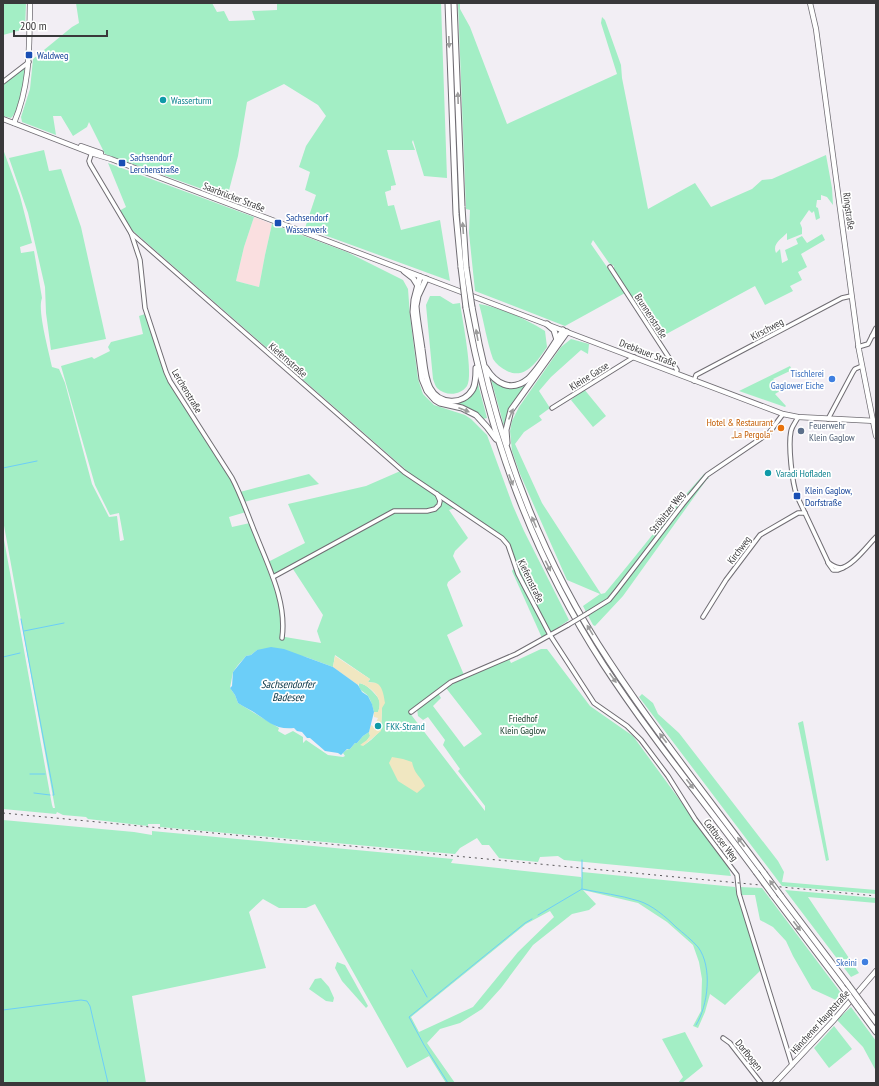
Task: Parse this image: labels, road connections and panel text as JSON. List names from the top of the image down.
{
  "streets": {
    "main road": [
      "Saarbrücker Straße",
      "Ringstraße",
      "Drebkauer Straße",
      "Hänchener Hauptstraße"
    ],
    "street": [
      "Brunnenstraße",
      "Kirschweg",
      "Kiefernstraße",
      "Kleine Gasse",
      "Lerchenstraße",
      "Ströbitzer Weg",
      "Kirchweg",
      "Cottbuser Weg",
      "Dorfbogen"
    ]
  },
  "crossings": [
    ["Saarbrücker Straße", "Drebkauer Straße"],
    ["Saarbrücker Straße", "Lerchenstraße"],
    ["Ringstraße", "Kirschweg"],
    ["Ringstraße", "Drebkauer Straße"],
    ["Brunnenstraße", "Drebkauer Straße"],
    ["Kirschweg", "Drebkauer Straße"],
    ["Drebkauer Straße", "Kleine Gasse"],
    ["Drebkauer Straße", "Ströbitzer Weg"],
    ["Kiefernstraße", "Lerchenstraße"],
    ["Kiefernstraße", "Ströbitzer Weg"],
    ["Kiefernstraße", "Cottbuser Weg"],
    ["Cottbuser Weg", "Hänchener Hauptstraße"]
  ],
  "water": ["Sachsendorfer Badesee"],
  "parks": ["Friedhof Klein Gaglow"],
  "places": {
    "transit": [
      "Waldweg",
      "Sachsendorf Lerchenstraße",
      "Sachsendorf Wasserwerk",
      "Klein Gaglow, Dorfstraße"
    ],
    "other": [
      "Wasserturm",
      "Tischlerei Gaglower Eiche",
      "Hotel & Restaurant „La Pergola“",
      "Feuerwehr Klein Gaglow",
      "Varadi Hofladen",
      "FKK-Strand",
      "Skeini"
    ]
  },
  "scale_bar": "200 m"
}
